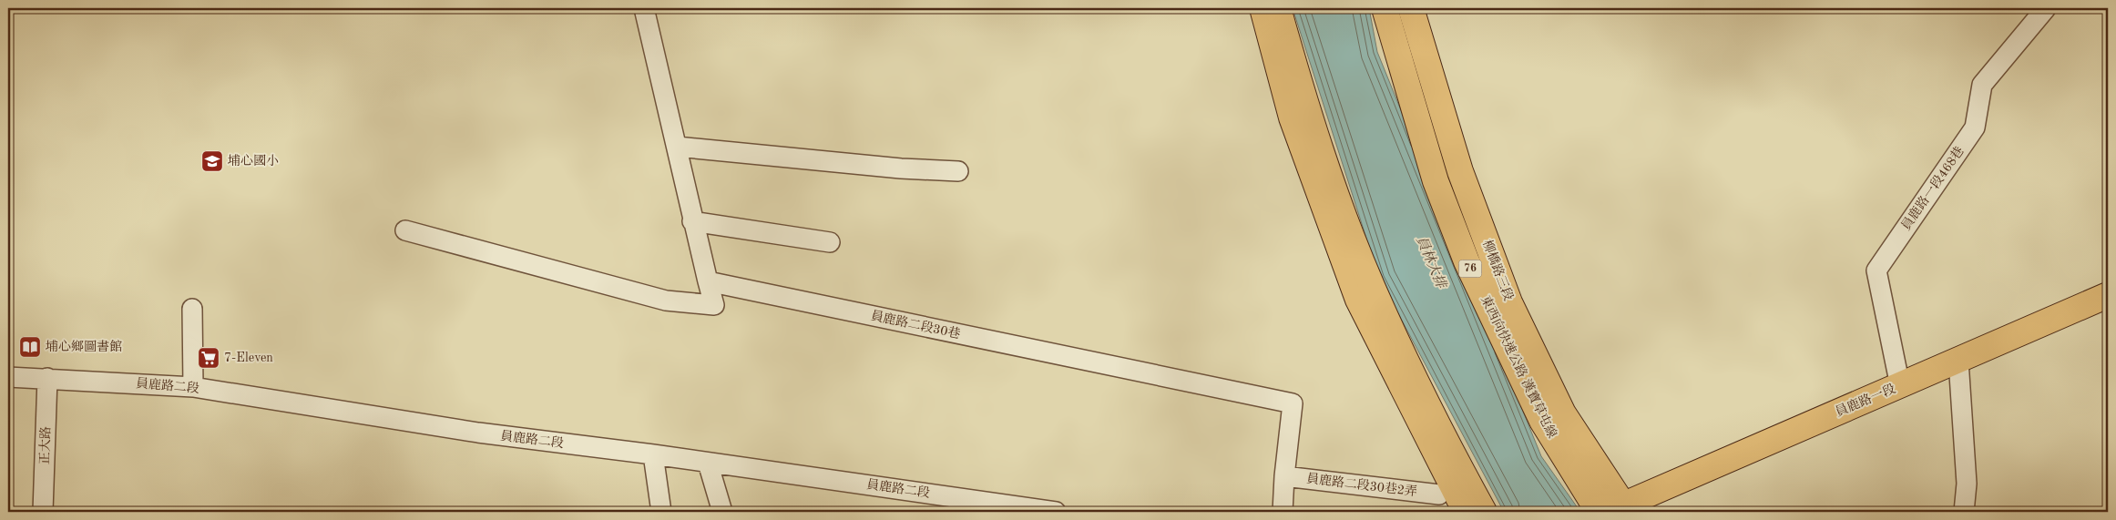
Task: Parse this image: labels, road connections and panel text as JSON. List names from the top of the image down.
{
  "streets": {
    "main road": [
      "76",
      "柳橋路三段",
      "東西向快速公路 漢寶草屯線",
      "員鹿路一段"
    ],
    "street": [
      "員鹿路一段468巷",
      "員鹿路二段30巷",
      "員鹿路二段",
      "正大路",
      "員鹿路二段30巷2弄"
    ]
  },
  "crossings": [
    ["員鹿路一段468巷", "員鹿路一段"],
    ["柳橋路三段", "員鹿路一段"],
    ["員鹿路二段30巷", "員鹿路二段30巷2弄"],
    ["員鹿路二段", "正大路"]
  ],
  "water": ["員林大排"],
  "places": {
    "school or university": ["埔心國小"],
    "library": ["埔心鄉圖書館"],
    "supermarket": ["7-Eleven"]
  }
}
